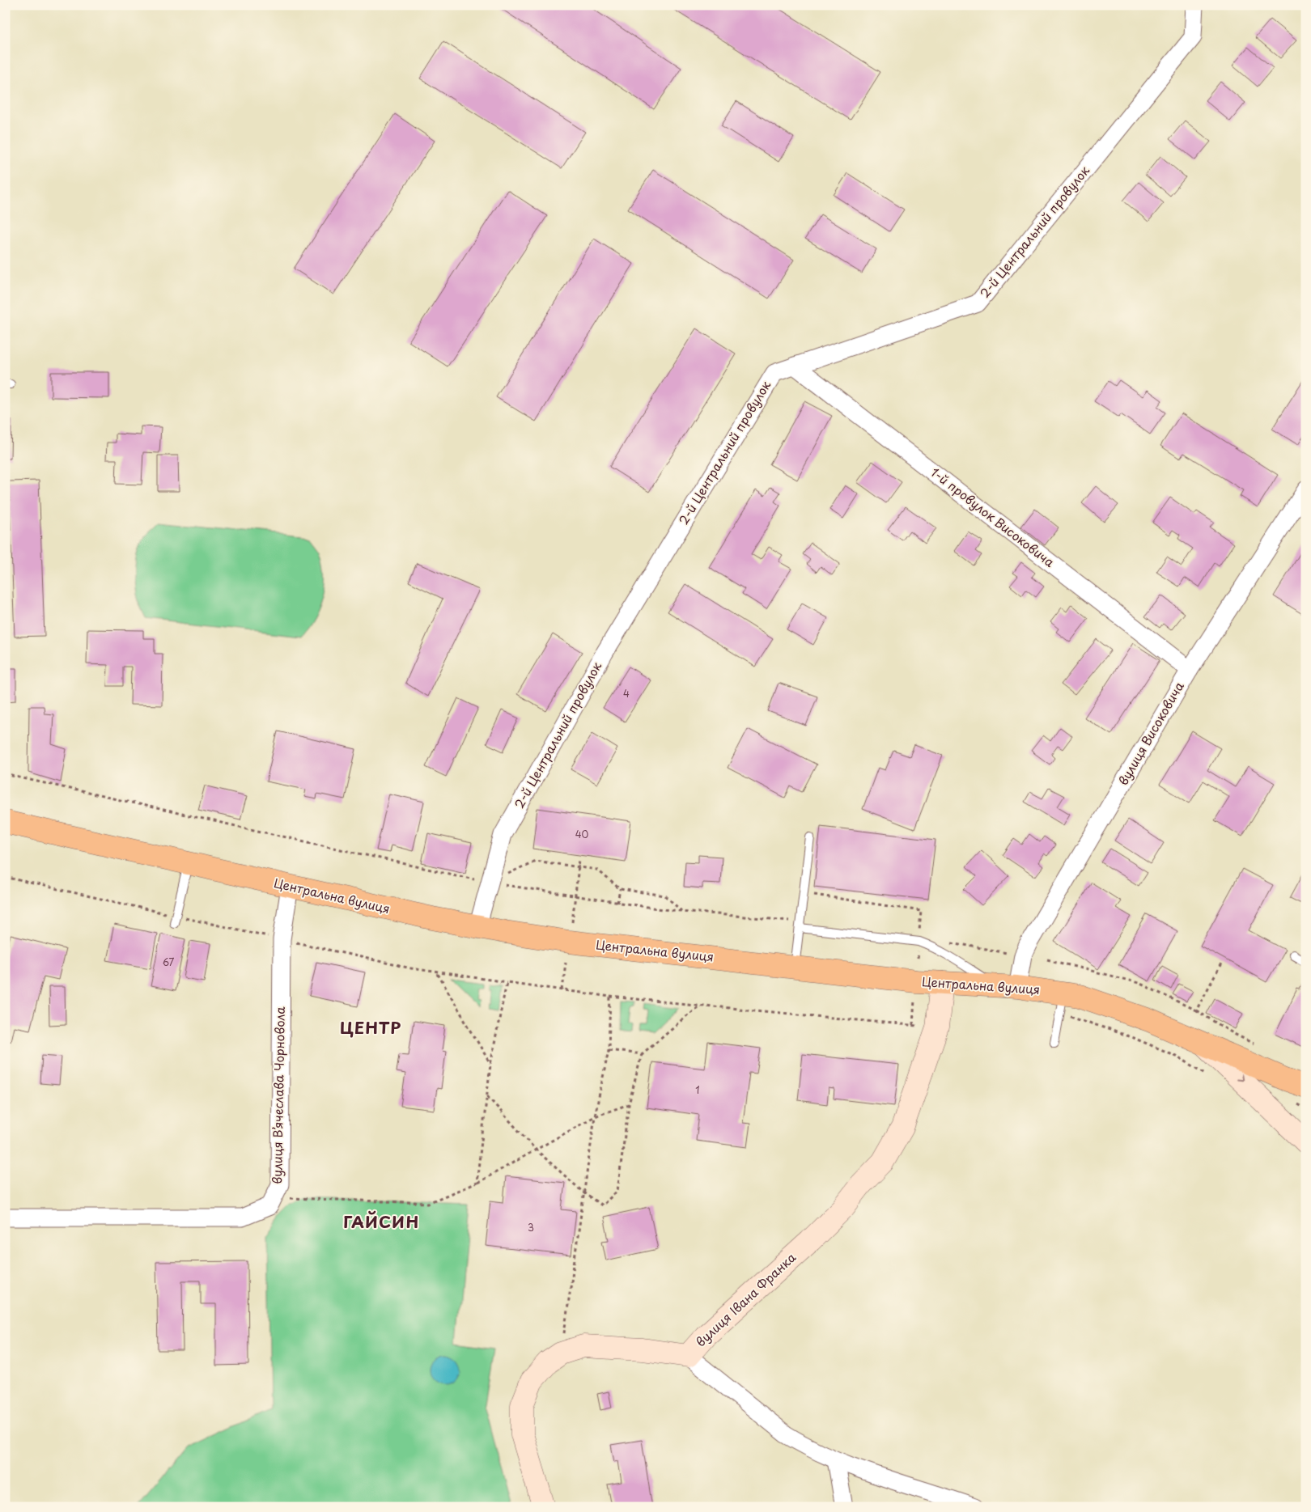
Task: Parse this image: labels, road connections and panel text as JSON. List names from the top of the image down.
{
  "streets": {
    "highway": ["Центральна вулиця"],
    "street": [
      "2-й Центральний провулок",
      "1-й провулок Високовича",
      "вулиця Високовича",
      "вулиця Вʼячеслава Чорновола",
      "вулиця Івана Франка"
    ]
  },
  "crossings": [
    ["2-й Центральний провулок", "1-й провулок Високовича"],
    ["2-й Центральний провулок", "Центральна вулиця"],
    ["1-й провулок Високовича", "вулиця Високовича"],
    ["вулиця Високовича", "Центральна вулиця"],
    ["Центральна вулиця", "вулиця Вʼячеслава Чорновола"],
    ["Центральна вулиця", "вулиця Івана Франка"]
  ],
  "districts": ["ЦЕНТР", "ГАЙСИН"],
  "house_numbers": [
    "4",
    "40",
    "67",
    "1",
    "3"
  ]
}
